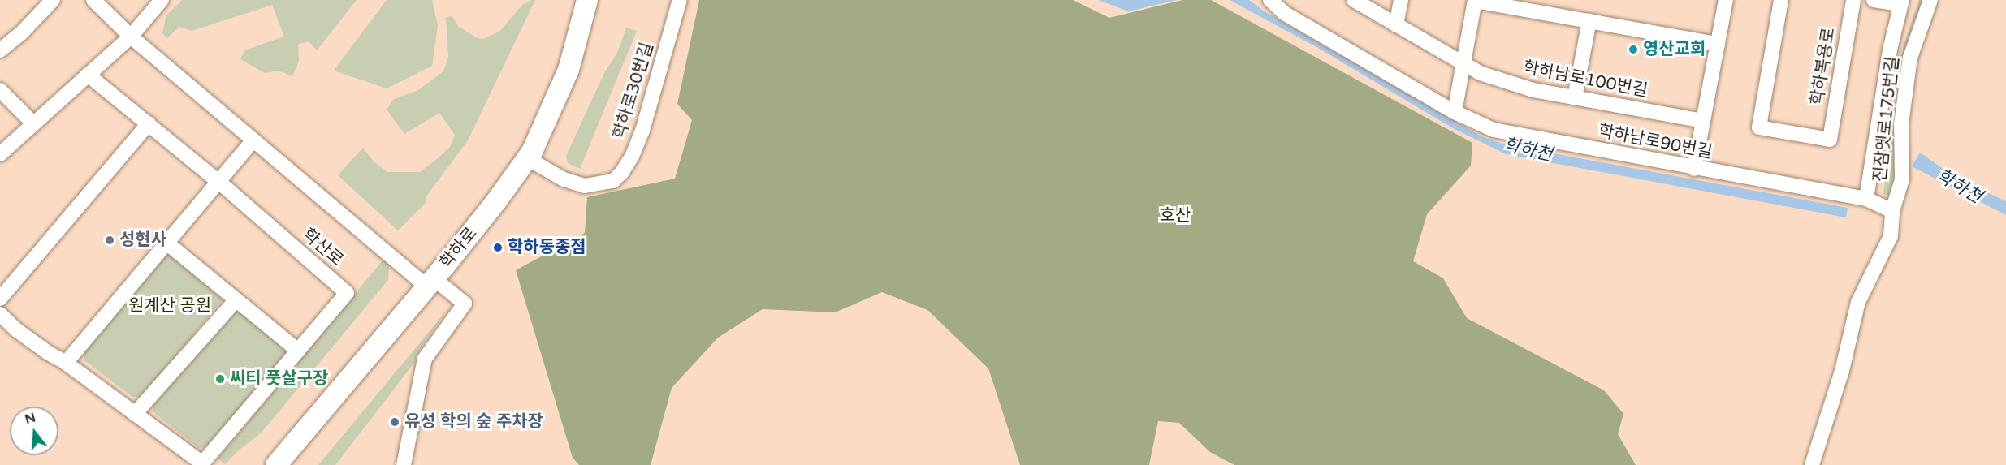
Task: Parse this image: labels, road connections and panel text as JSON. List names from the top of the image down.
{
  "streets": {
    "street": [
      "학하복용로",
      "학하남로100번길",
      "학하로30번길",
      "진잠옛로175번길",
      "학하남로90번길",
      "학산로",
      "학하로"
    ]
  },
  "crossings": [
    ["학하로30번길", "학하로"],
    ["진잠옛로175번길", "학하남로90번길"]
  ],
  "water": ["학하천"],
  "parks": ["호산", "원계산 공원"],
  "places": [
    "영산교회",
    "성현사",
    "학하동종점",
    "씨티 풋살구장",
    "유성 학의 숲 주차장"
  ],
  "north": "top"
}
